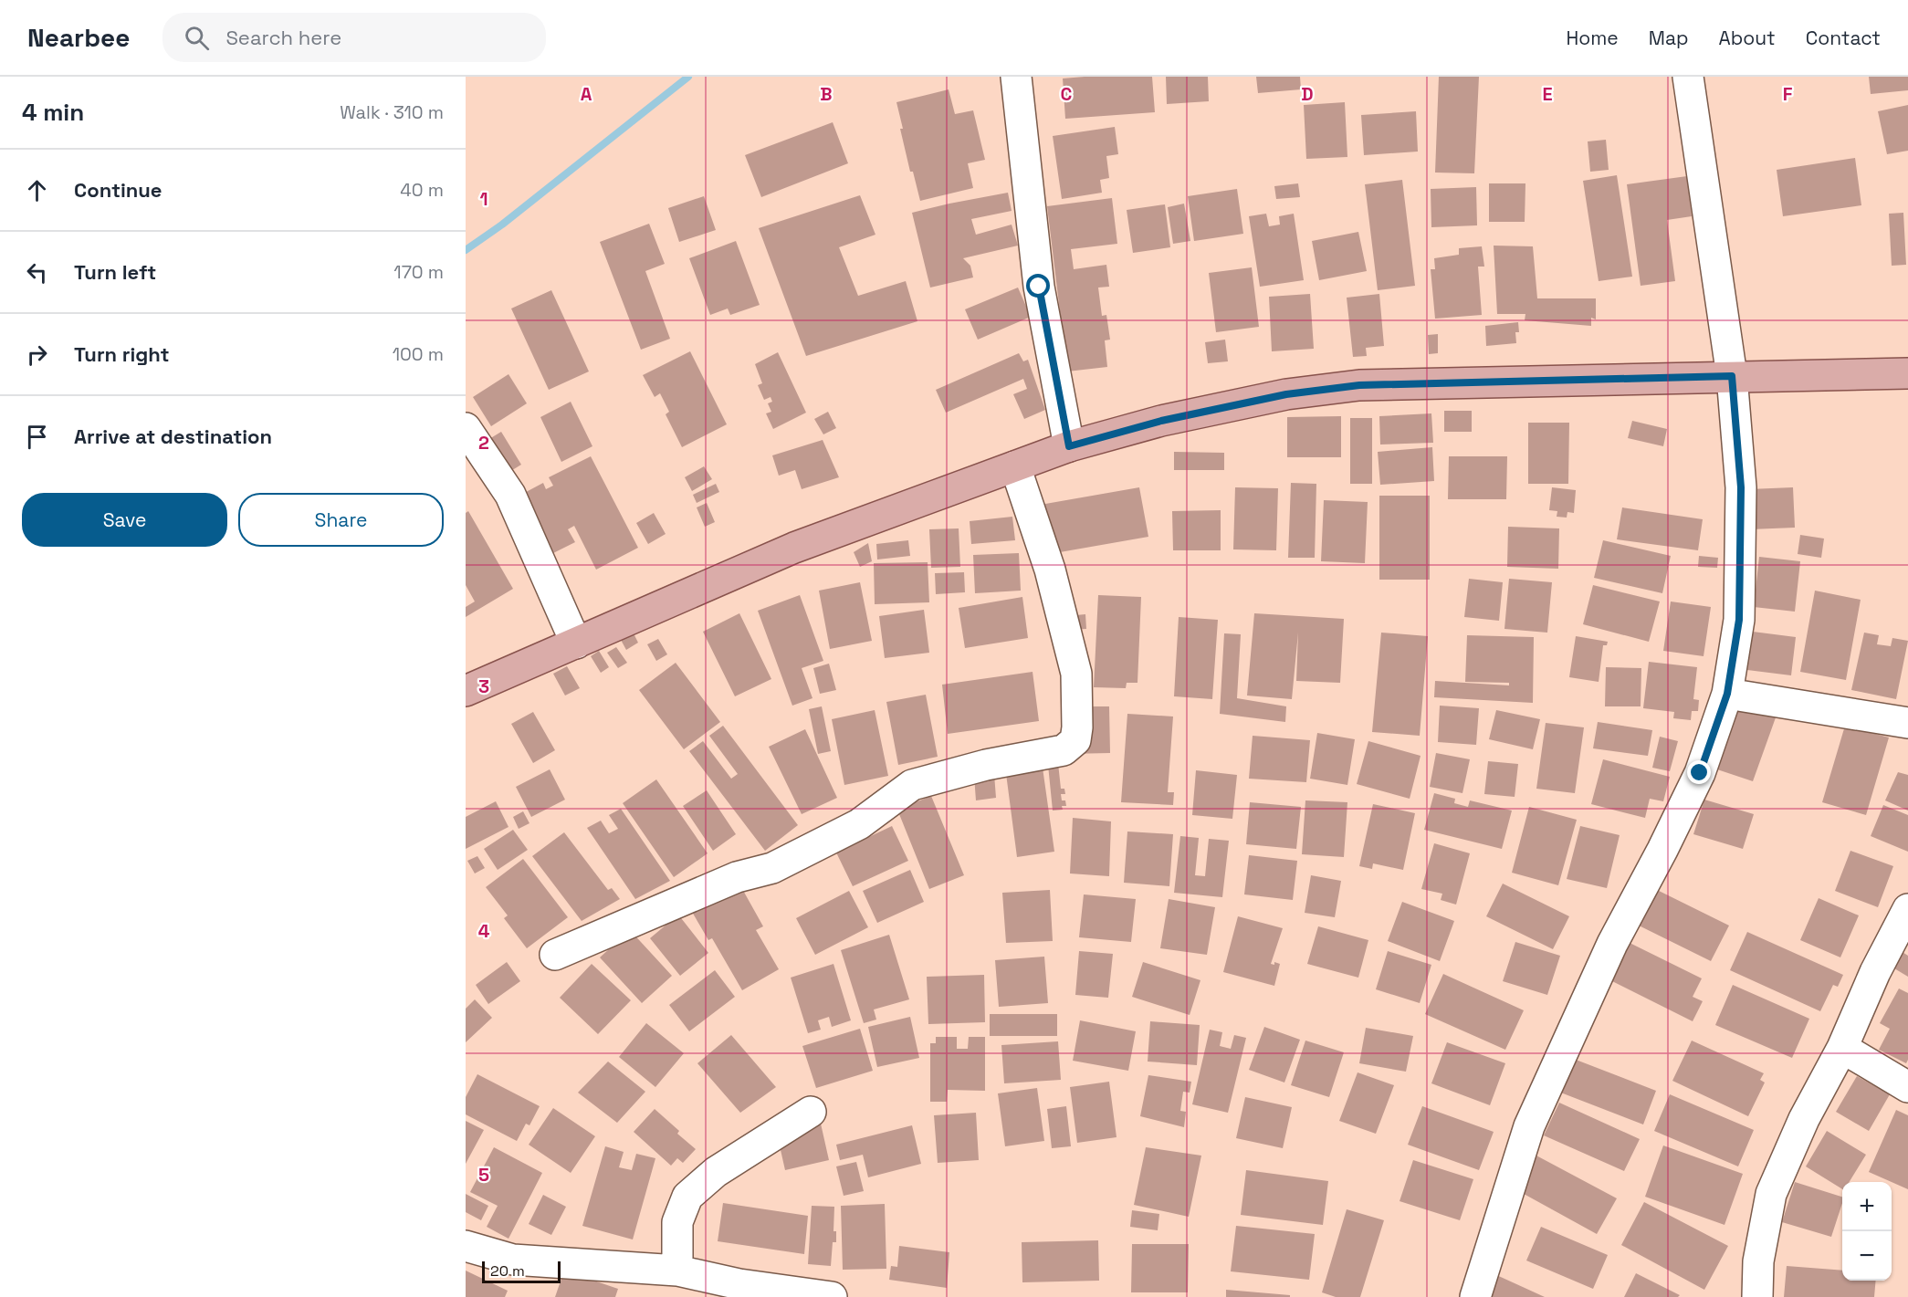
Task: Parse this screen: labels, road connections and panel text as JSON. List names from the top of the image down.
{
  "scale_bar": "20 m",
  "page": {
    "header": "Nearbee",
    "search": "Search here",
    "nav": [
      "Home",
      "Map",
      "About",
      "Contact"
    ],
    "heading": ["4 min", "Walk · 310 m"],
    "list": [
      ["Continue", "40 m"],
      ["Turn left", "170 m"],
      ["Turn right", "100 m"],
      "Arrive at destination"
    ],
    "buttons": ["Save", "Share"],
    "map_buttons": ["+", "−"],
    "scale": "20 m"
  },
  "grid": {
    "columns": [
      "A",
      "B",
      "C",
      "D",
      "E",
      "F"
    ],
    "rows": [
      "1",
      "2",
      "3",
      "4",
      "5"
    ]
  }
}
